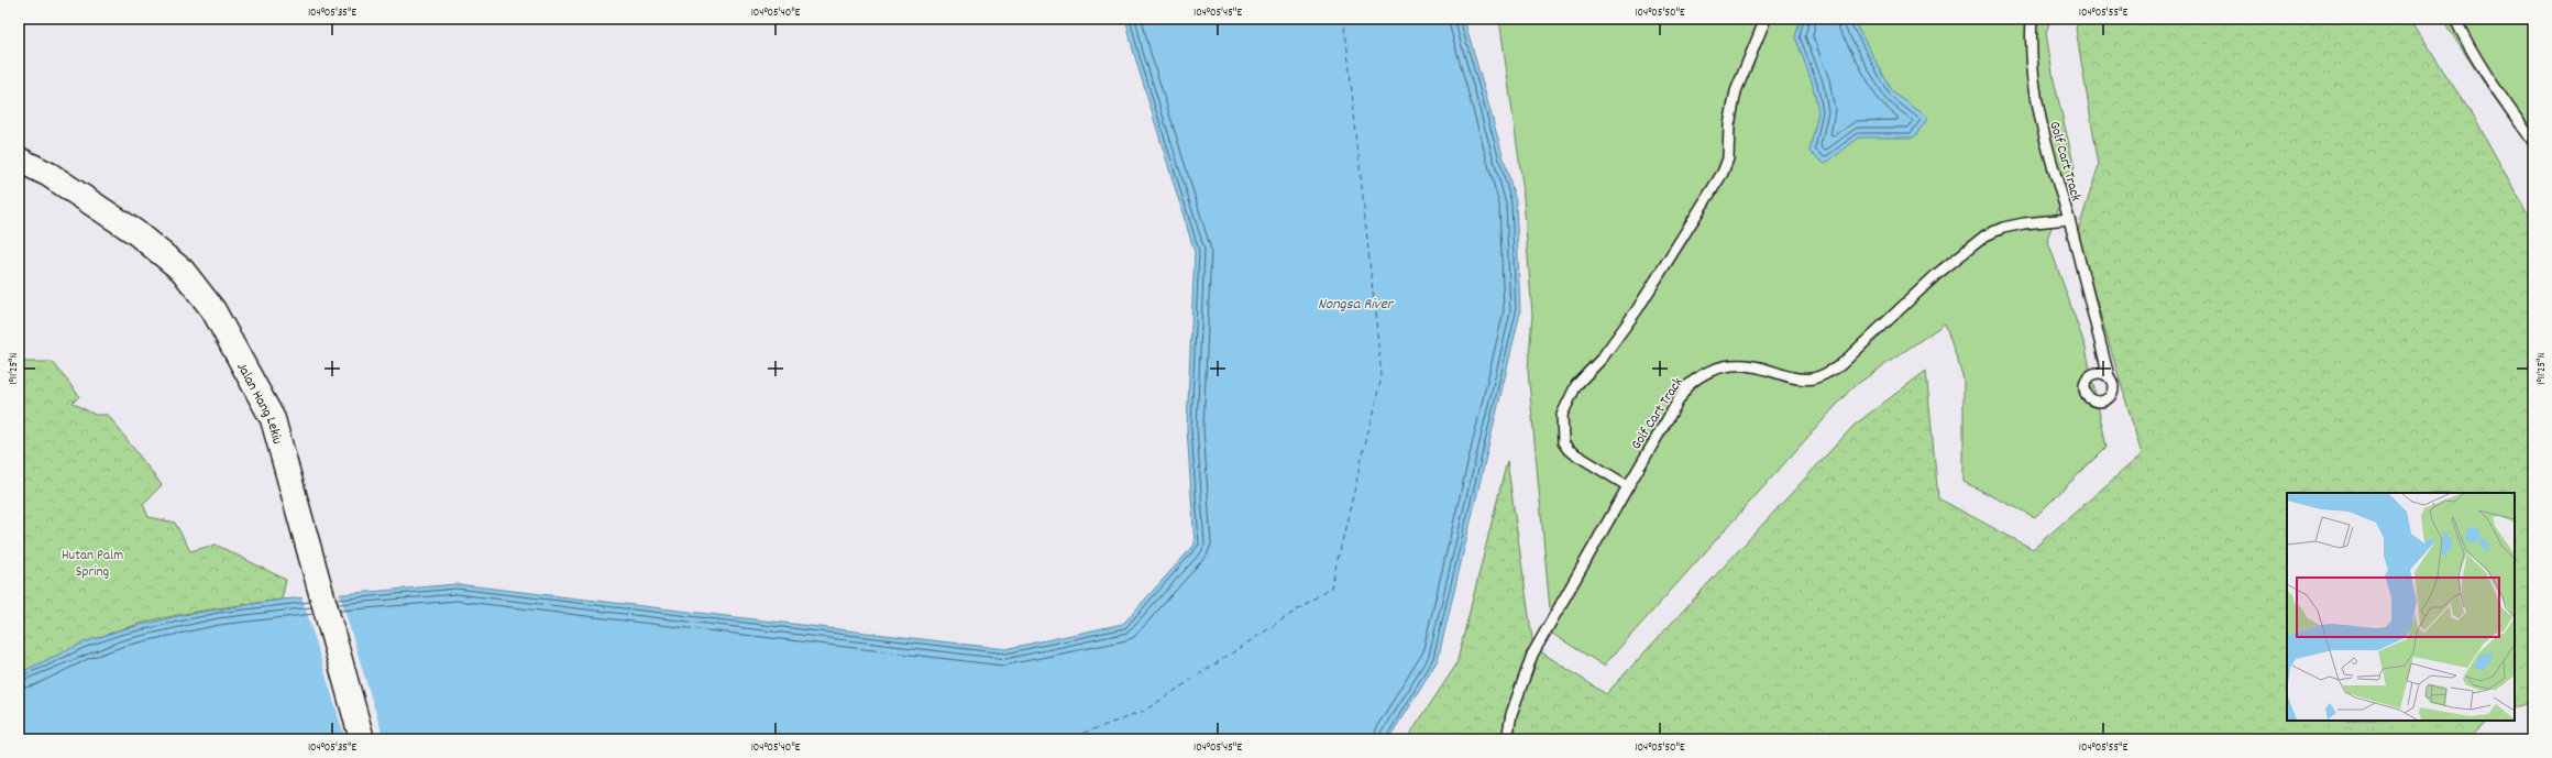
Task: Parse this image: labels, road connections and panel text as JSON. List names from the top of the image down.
{
  "streets": {
    "highway": ["Jalan Hang Lekiu"],
    "lane": ["Golf Cart Track"]
  },
  "water": ["Nongsa River"],
  "parks": ["Hutan Palm Spring"],
  "coordinates": [
    "104°05'35\"E",
    "104°05'40\"E",
    "104°05'45\"E",
    "104°05'50\"E",
    "104°05'55\"E",
    "1°11'25\"N"
  ]
}
